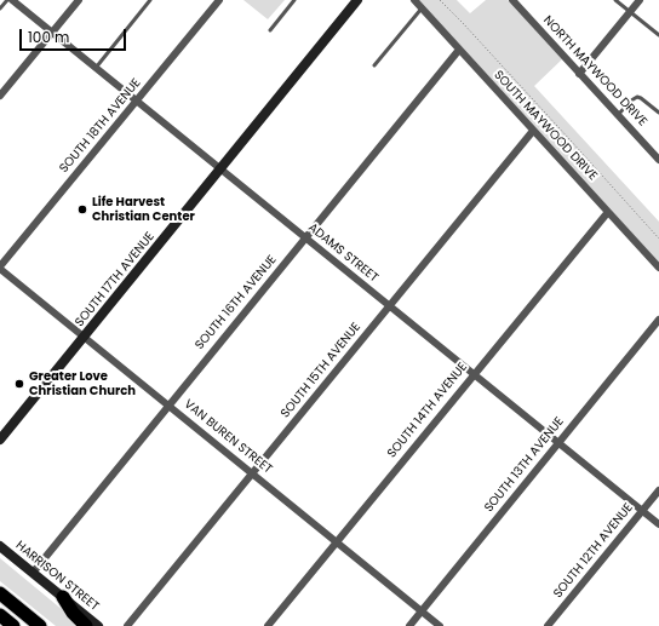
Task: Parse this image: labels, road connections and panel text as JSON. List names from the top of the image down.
{
  "streets": {
    "street": [
      "NORTH MAYWOOD DRIVE",
      "SOUTH 18TH AVENUE",
      "SOUTH MAYWOOD DRIVE",
      "ADAMS STREET",
      "SOUTH 17TH AVENUE",
      "SOUTH 16TH AVENUE",
      "SOUTH 15TH AVENUE",
      "SOUTH 14TH AVENUE",
      "VAN BUREN STREET",
      "SOUTH 13TH AVENUE",
      "SOUTH 12TH AVENUE",
      "HARRISON STREET"
    ]
  },
  "crossings": [
    ["SOUTH 18TH AVENUE", "ADAMS STREET"],
    ["SOUTH 18TH AVENUE", "VAN BUREN STREET"],
    ["SOUTH MAYWOOD DRIVE", "SOUTH 16TH AVENUE"],
    ["SOUTH MAYWOOD DRIVE", "SOUTH 15TH AVENUE"],
    ["SOUTH MAYWOOD DRIVE", "SOUTH 14TH AVENUE"],
    ["ADAMS STREET", "SOUTH 17TH AVENUE"],
    ["ADAMS STREET", "SOUTH 16TH AVENUE"],
    ["ADAMS STREET", "SOUTH 15TH AVENUE"],
    ["ADAMS STREET", "SOUTH 14TH AVENUE"],
    ["ADAMS STREET", "SOUTH 13TH AVENUE"],
    ["ADAMS STREET", "SOUTH 12TH AVENUE"],
    ["SOUTH 17TH AVENUE", "VAN BUREN STREET"],
    ["SOUTH 16TH AVENUE", "VAN BUREN STREET"],
    ["SOUTH 16TH AVENUE", "HARRISON STREET"],
    ["SOUTH 15TH AVENUE", "VAN BUREN STREET"],
    ["SOUTH 14TH AVENUE", "VAN BUREN STREET"],
    ["VAN BUREN STREET", "SOUTH 13TH AVENUE"]
  ],
  "places": ["Life Harvest Christian Center", "Greater Love Christian Church"],
  "scale_bar": "100 m"
}
